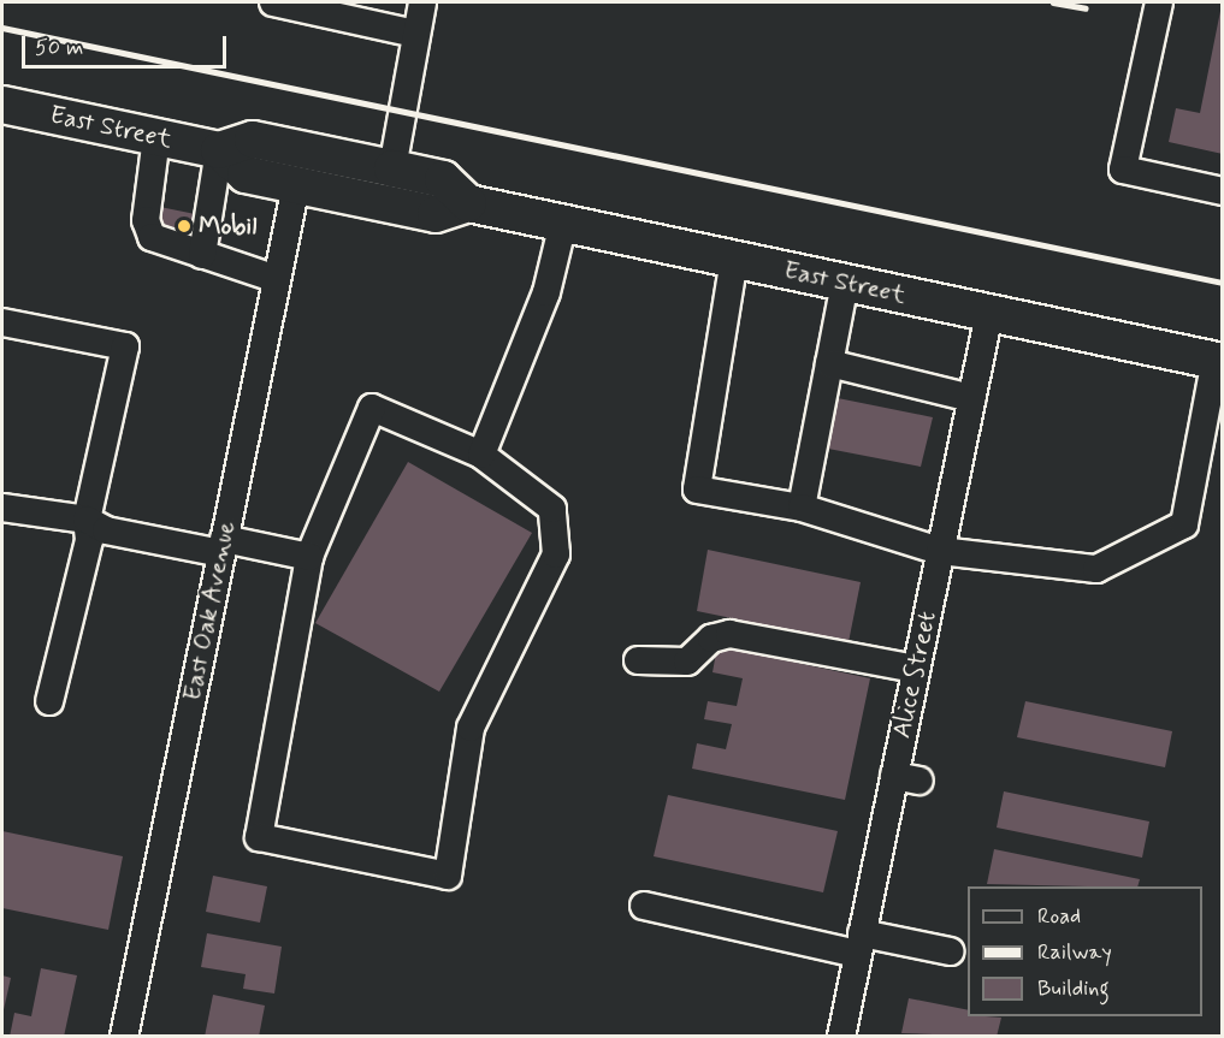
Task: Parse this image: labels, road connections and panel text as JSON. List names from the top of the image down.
{
  "streets": {
    "main road": ["East Street"],
    "street": ["East Oak Avenue", "Alice Street"]
  },
  "crossings": [
    ["East Street", "East Oak Avenue"],
    ["East Street", "Alice Street"]
  ],
  "places": ["Mobil"],
  "legend": ["Road", "Railway", "Building"],
  "scale_bar": "50 m"
}
